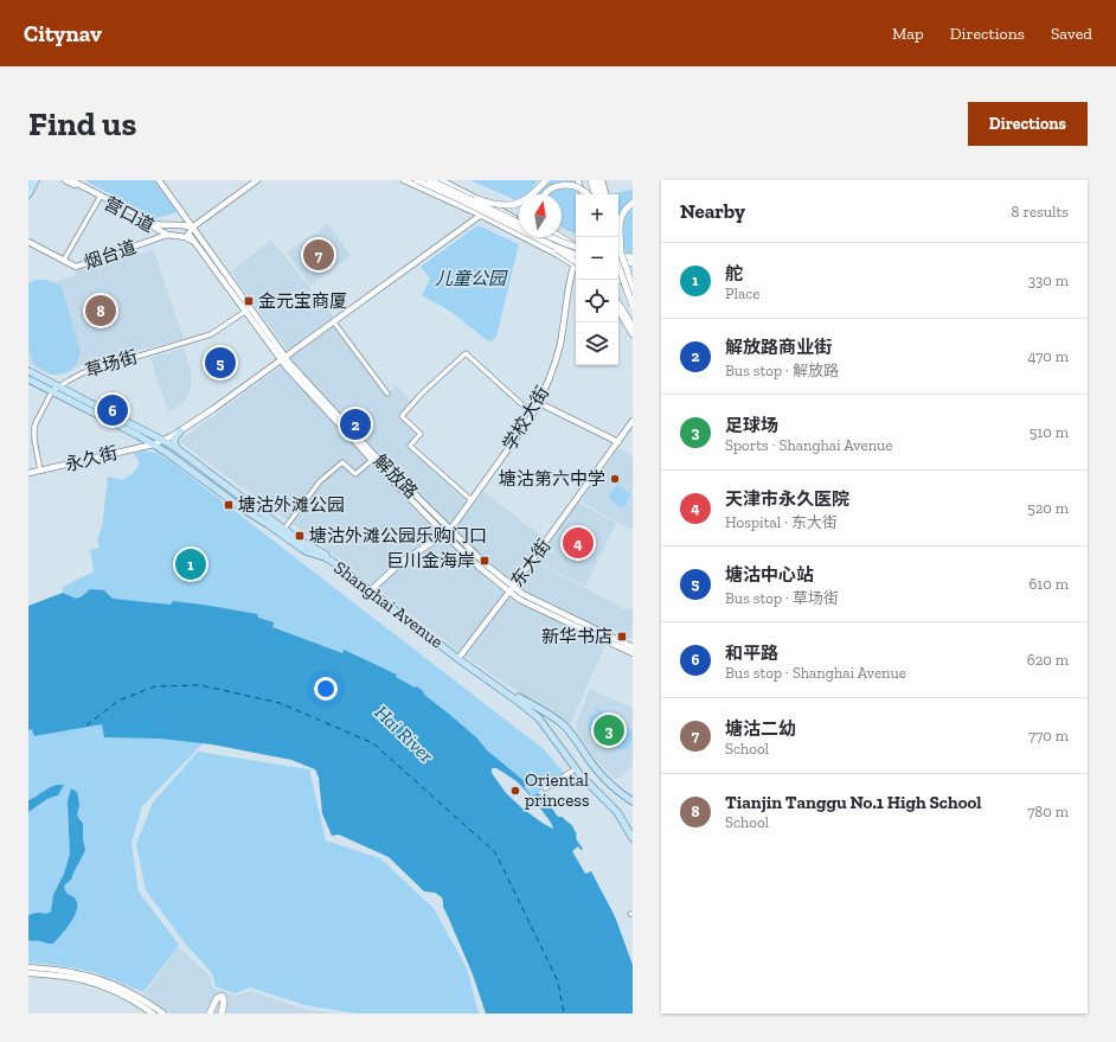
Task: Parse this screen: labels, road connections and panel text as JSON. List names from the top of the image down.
{
  "streets": {
    "main road": ["Shanghai Avenue"],
    "street": [
      "营口道",
      "烟台道",
      "草场街",
      "学校大街",
      "永久街",
      "解放路",
      "东大街"
    ]
  },
  "crossings": [
    ["营口道", "烟台道"],
    ["营口道", "解放路"],
    ["草场街", "永久街"],
    ["草场街", "解放路"],
    ["草场街", "Shanghai Avenue"],
    ["学校大街", "解放路"],
    ["学校大街", "Shanghai Avenue"],
    ["永久街", "解放路"],
    ["永久街", "Shanghai Avenue"],
    ["解放路", "东大街"],
    ["东大街", "Shanghai Avenue"]
  ],
  "water": ["Hai River"],
  "parks": ["儿童公园"],
  "places": {
    "transit": [
      "金元宝商厦",
      "塘沽外滩公园",
      "塘沽外滩公园乐购门口",
      "巨川金海岸",
      "新华书店"
    ],
    "other": ["塘沽第六中学", "Oriental princess"]
  },
  "north": "top",
  "page": {
    "header": "Citynav",
    "nav": ["Map", "Directions", "Saved"],
    "buttons": "Directions",
    "title": "Find us",
    "heading": ["Nearby", "8 results"],
    "map_buttons": ["+", "−"],
    "pins": [
      "7",
      "8",
      "5",
      "6",
      "2",
      "4",
      "1",
      "3"
    ],
    "list": [
      {
        "mark": "1",
        "name": "舵",
        "note": "Place",
        "value": "330 m"
      },
      {
        "mark": "2",
        "name": "解放路商业街",
        "note": "Bus stop · 解放路",
        "value": "470 m"
      },
      {
        "mark": "3",
        "name": "足球场",
        "note": "Sports · Shanghai Avenue",
        "value": "510 m"
      },
      {
        "mark": "4",
        "name": "天津市永久医院",
        "note": "Hospital · 东大街",
        "value": "520 m"
      },
      {
        "mark": "5",
        "name": "塘沽中心站",
        "note": "Bus stop · 草场街",
        "value": "610 m"
      },
      {
        "mark": "6",
        "name": "和平路",
        "note": "Bus stop · Shanghai Avenue",
        "value": "620 m"
      },
      {
        "mark": "7",
        "name": "塘沽二幼",
        "note": "School",
        "value": "770 m"
      },
      {
        "mark": "8",
        "name": "Tianjin Tanggu No.1 High School",
        "note": "School",
        "value": "780 m"
      }
    ]
  }
}
